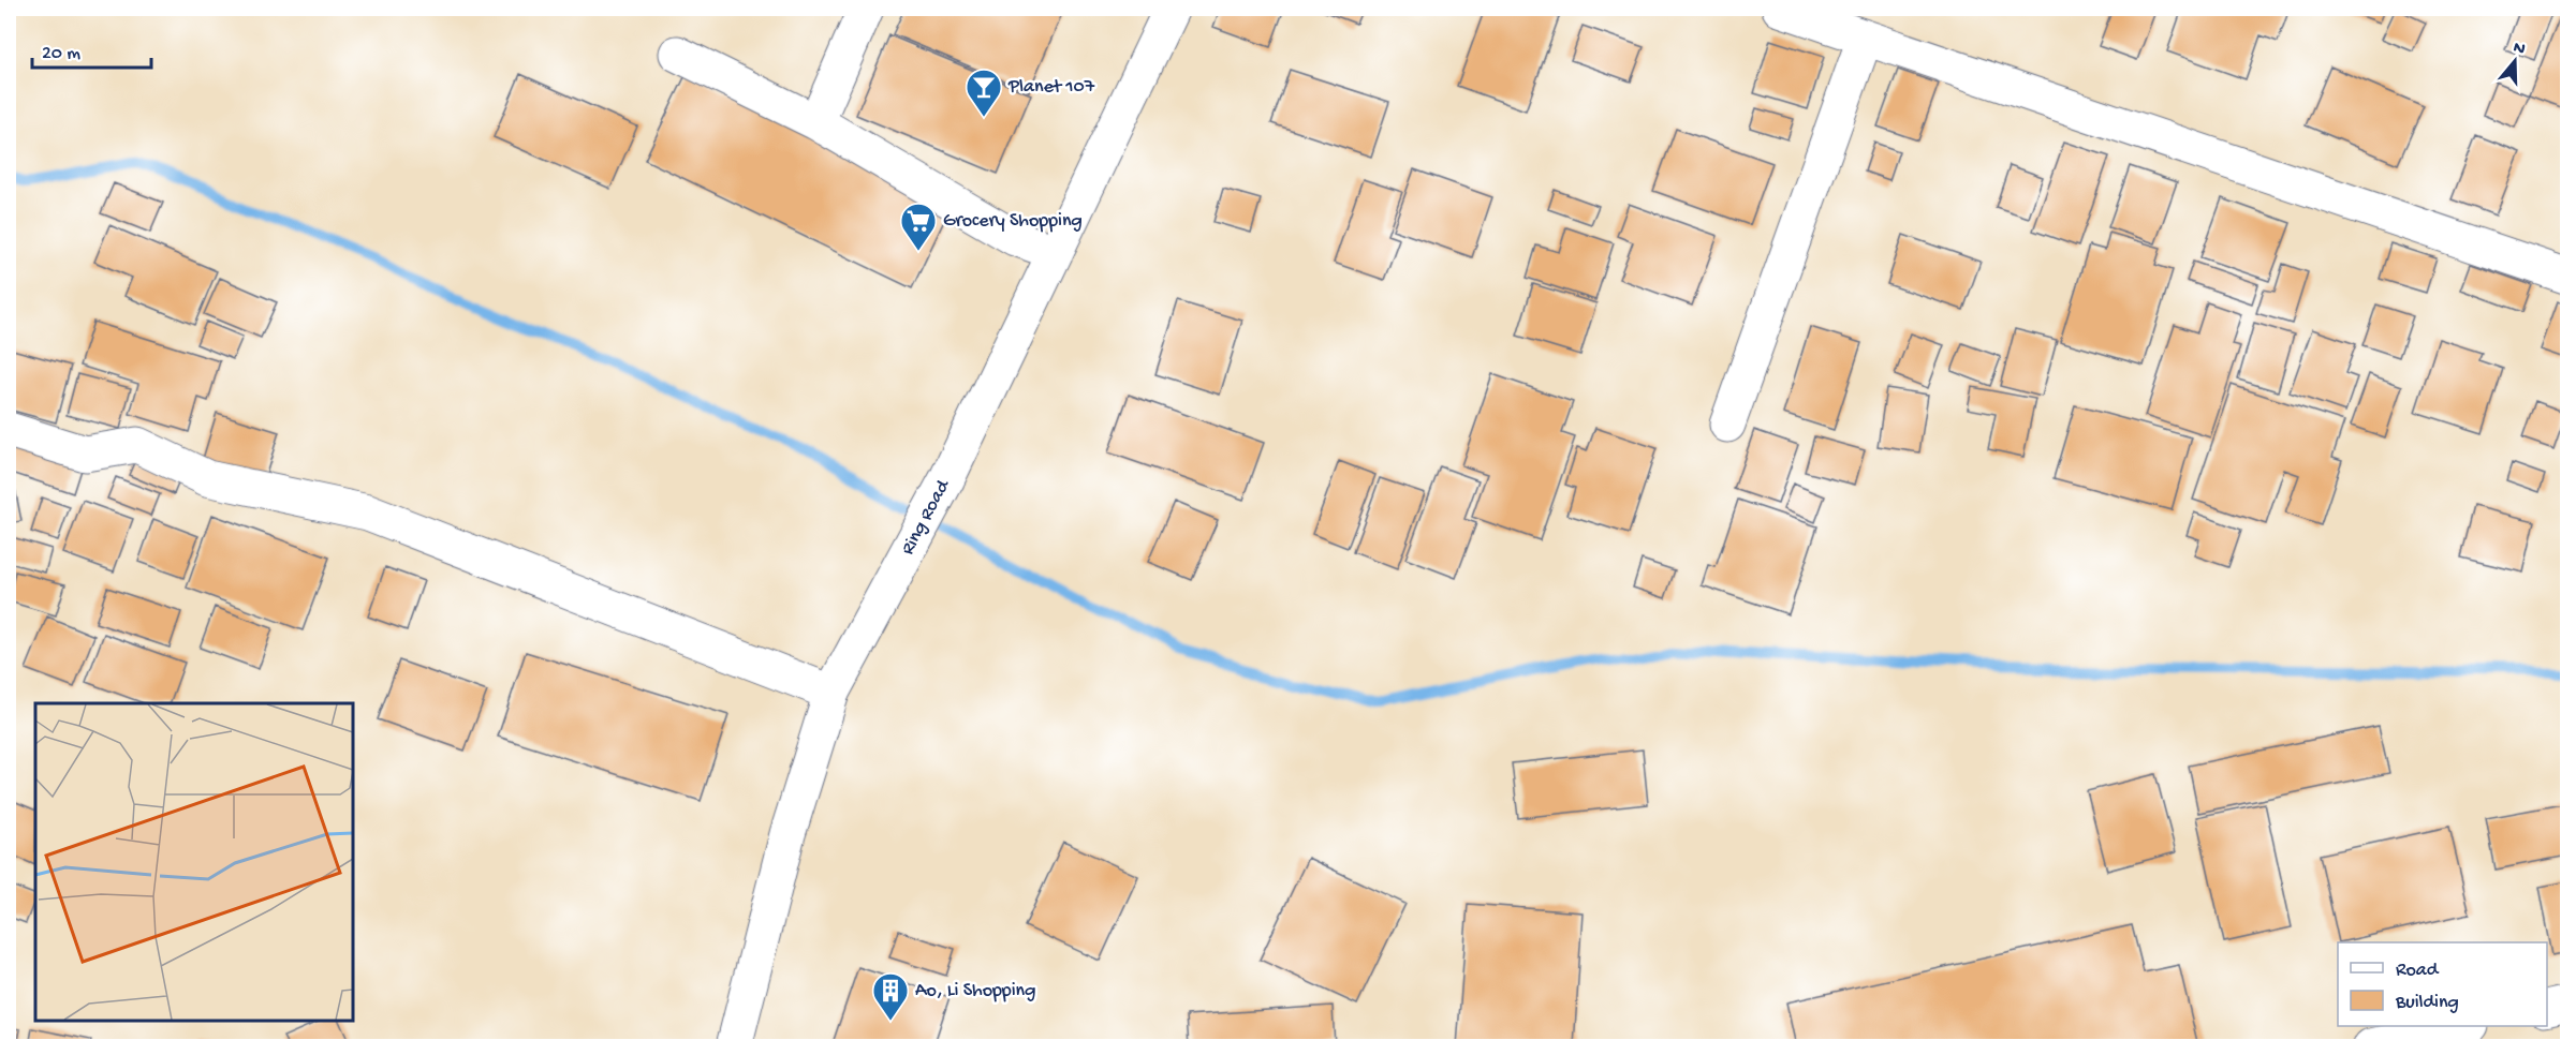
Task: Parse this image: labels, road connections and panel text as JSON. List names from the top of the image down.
{
  "streets": {
    "main road": ["Ring Road"]
  },
  "places": {
    "bar": ["Planet 107"],
    "supermarket": ["Grocery Shopping"],
    "building": ["Ao, Li Shopping"]
  },
  "legend": ["Road", "Building"],
  "scale_bar": "20 m",
  "north": "top"
}
